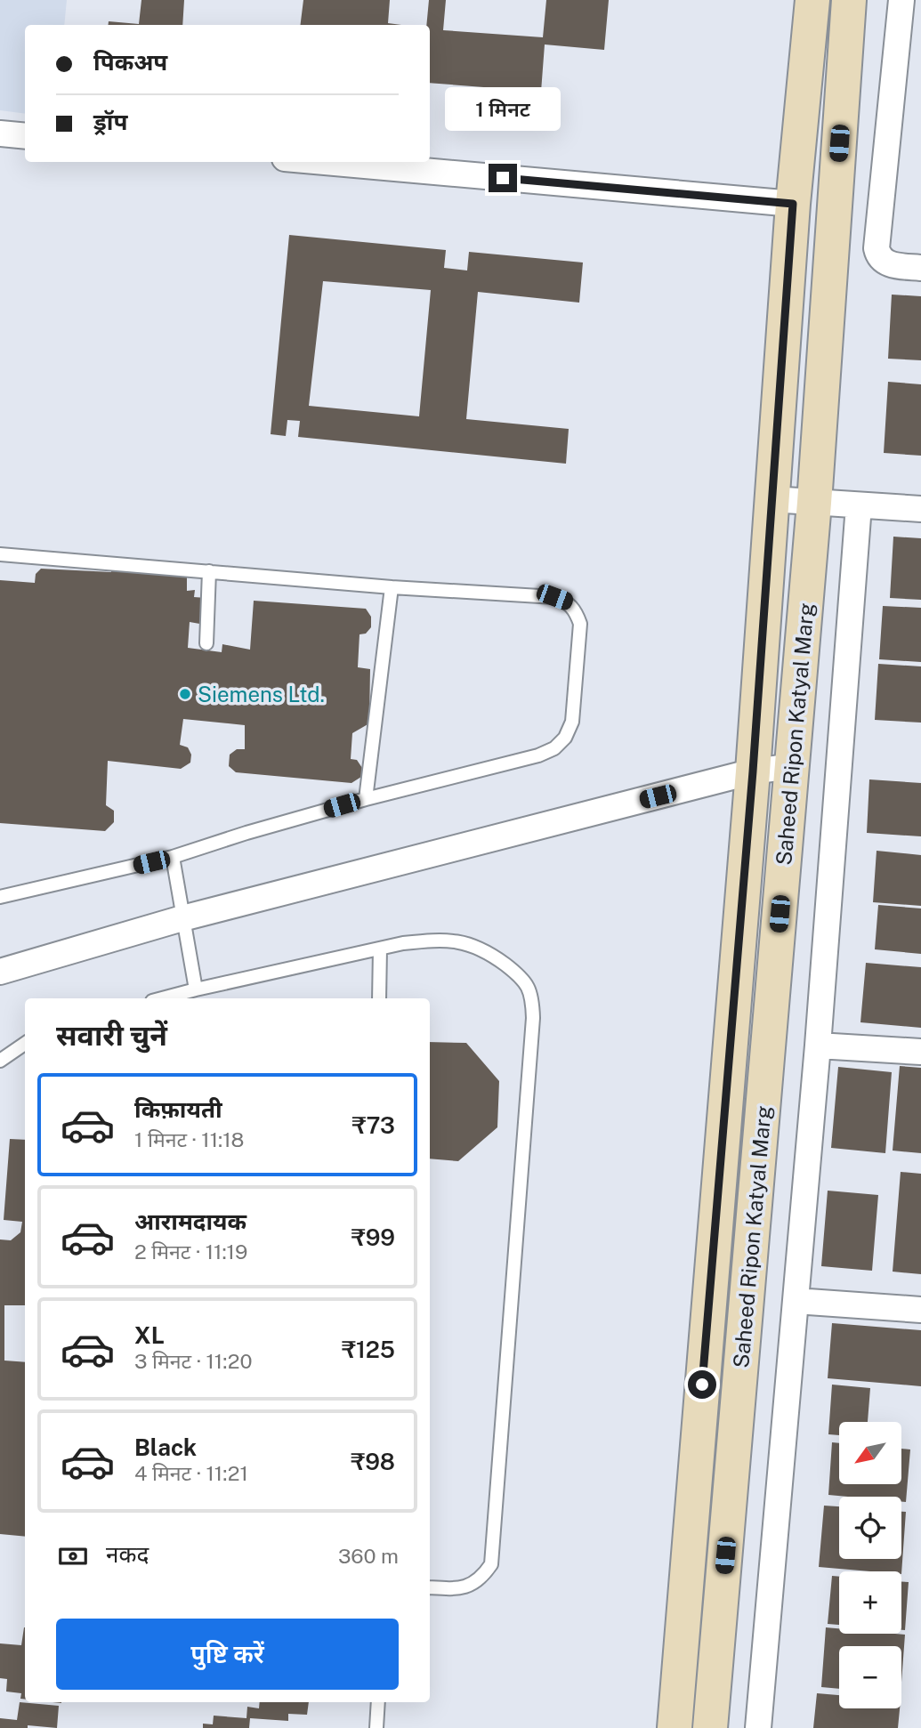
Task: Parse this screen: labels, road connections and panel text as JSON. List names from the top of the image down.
{
  "streets": {
    "street": ["Saheed Ripon Katyal Marg"]
  },
  "places": ["Siemens Ltd."],
  "north": "bottom left",
  "page": {
    "banner": ["पिकअप", "ड्रॉप"],
    "bubble": "1 मिनट",
    "heading": "सवारी चुनें",
    "list": [
      {
        "name": "किफ़ायती",
        "note": "1 मिनट · 11:18",
        "value": "₹73"
      },
      {
        "name": "आरामदायक",
        "note": "2 मिनट · 11:19",
        "value": "₹99"
      },
      {
        "name": "XL",
        "note": "3 मिनट · 11:20",
        "value": "₹125"
      },
      {
        "name": "Black",
        "note": "4 मिनट · 11:21",
        "value": "₹98"
      }
    ],
    "map_buttons": ["+", "−"],
    "pay": ["नकद", "360 m"],
    "buttons": "पुष्टि करें"
  }
}
